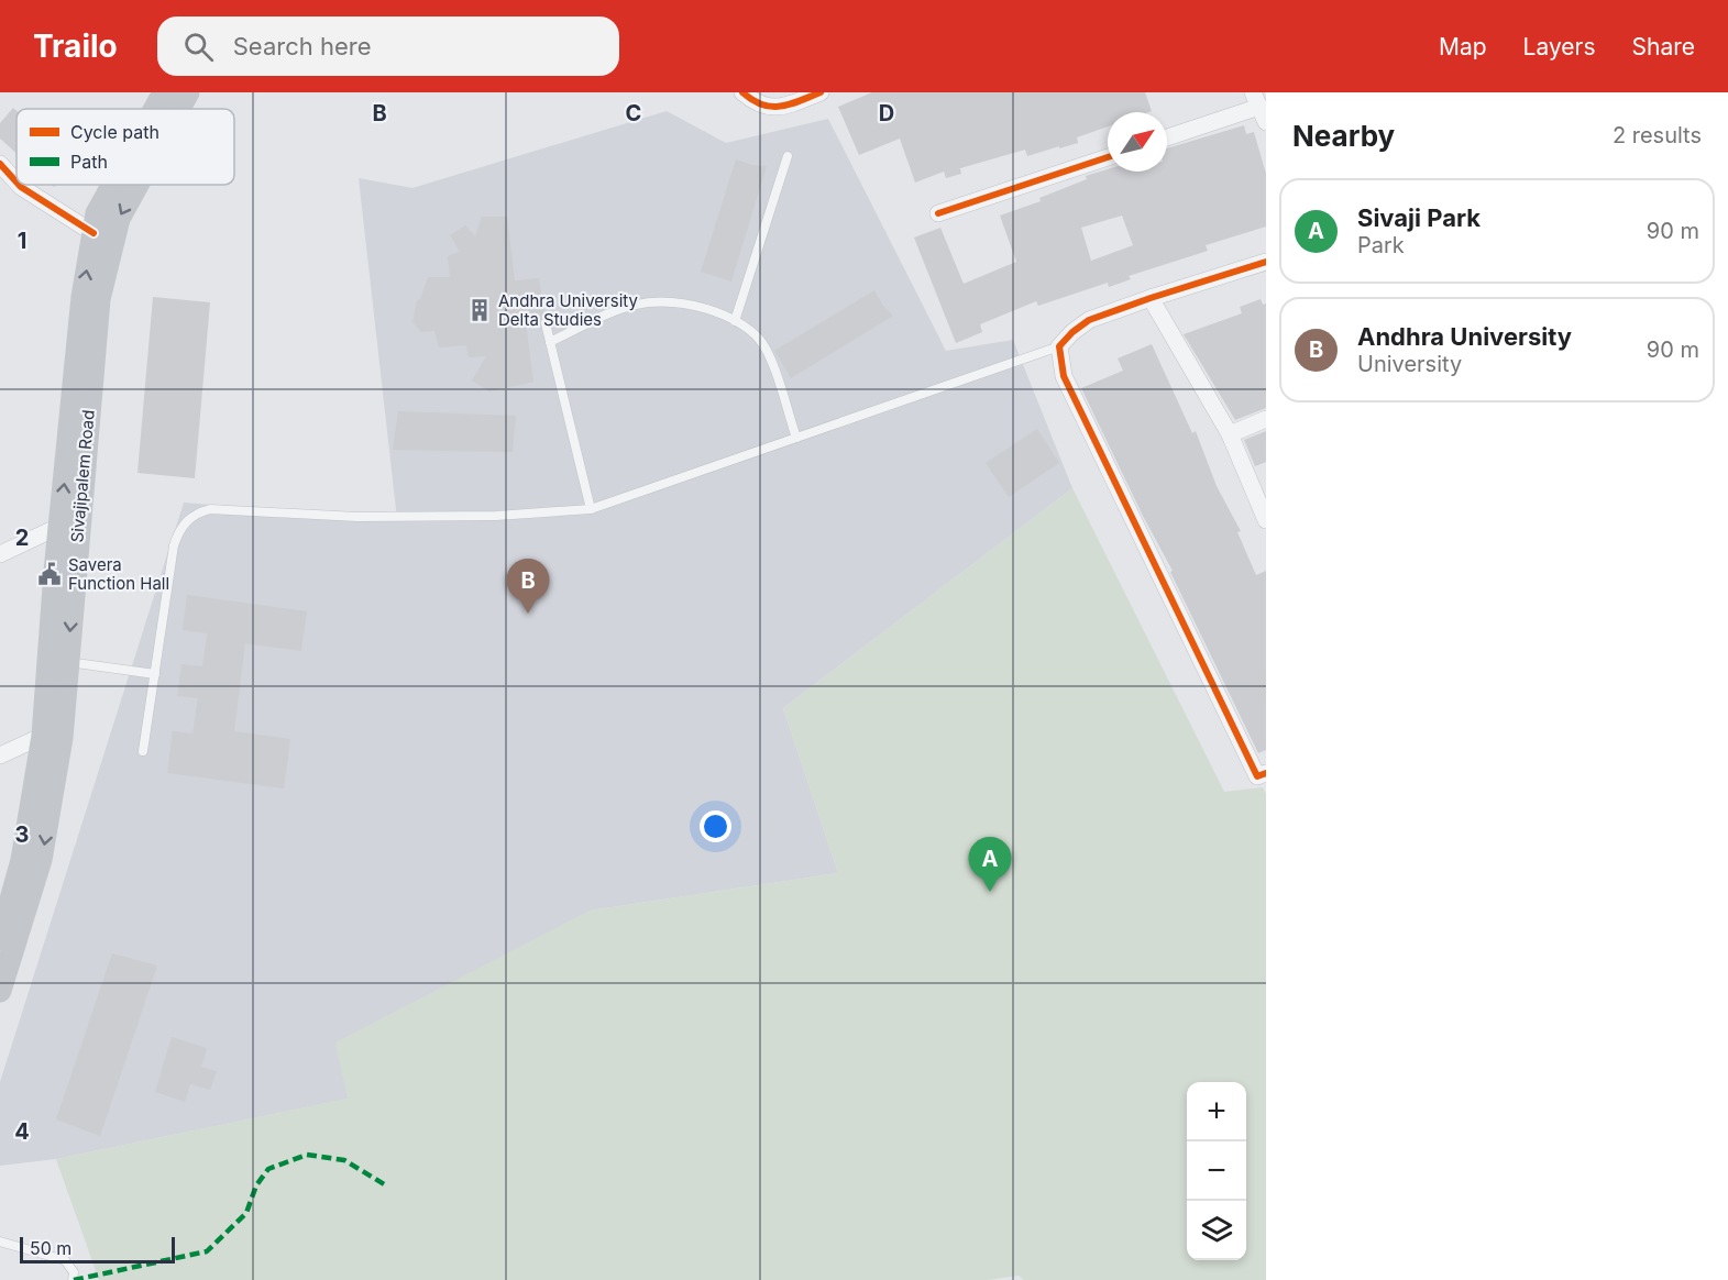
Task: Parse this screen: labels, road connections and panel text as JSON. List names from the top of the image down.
{
  "streets": {
    "main road": ["Sivajipalem Road"]
  },
  "places": {
    "building": ["Andhra University Delta Studies"],
    "public building": ["Savera Function Hall"]
  },
  "legend": ["Cycle path", "Path"],
  "scale_bar": "50 m",
  "north": "top right",
  "page": {
    "header": "Trailo",
    "search": "Search here",
    "nav": ["Map", "Layers", "Share"],
    "heading": ["Nearby", "2 results"],
    "list": [
      {
        "mark": "A",
        "name": "Sivaji Park",
        "note": "Park",
        "value": "90 m"
      },
      {
        "mark": "B",
        "name": "Andhra University",
        "note": "University",
        "value": "90 m"
      }
    ],
    "pins": ["B", "A"],
    "map_buttons": ["+", "−"],
    "scale": "50 m"
  },
  "grid": {
    "columns": ["B", "C", "D"],
    "rows": [
      "1",
      "2",
      "3",
      "4"
    ]
  }
}
